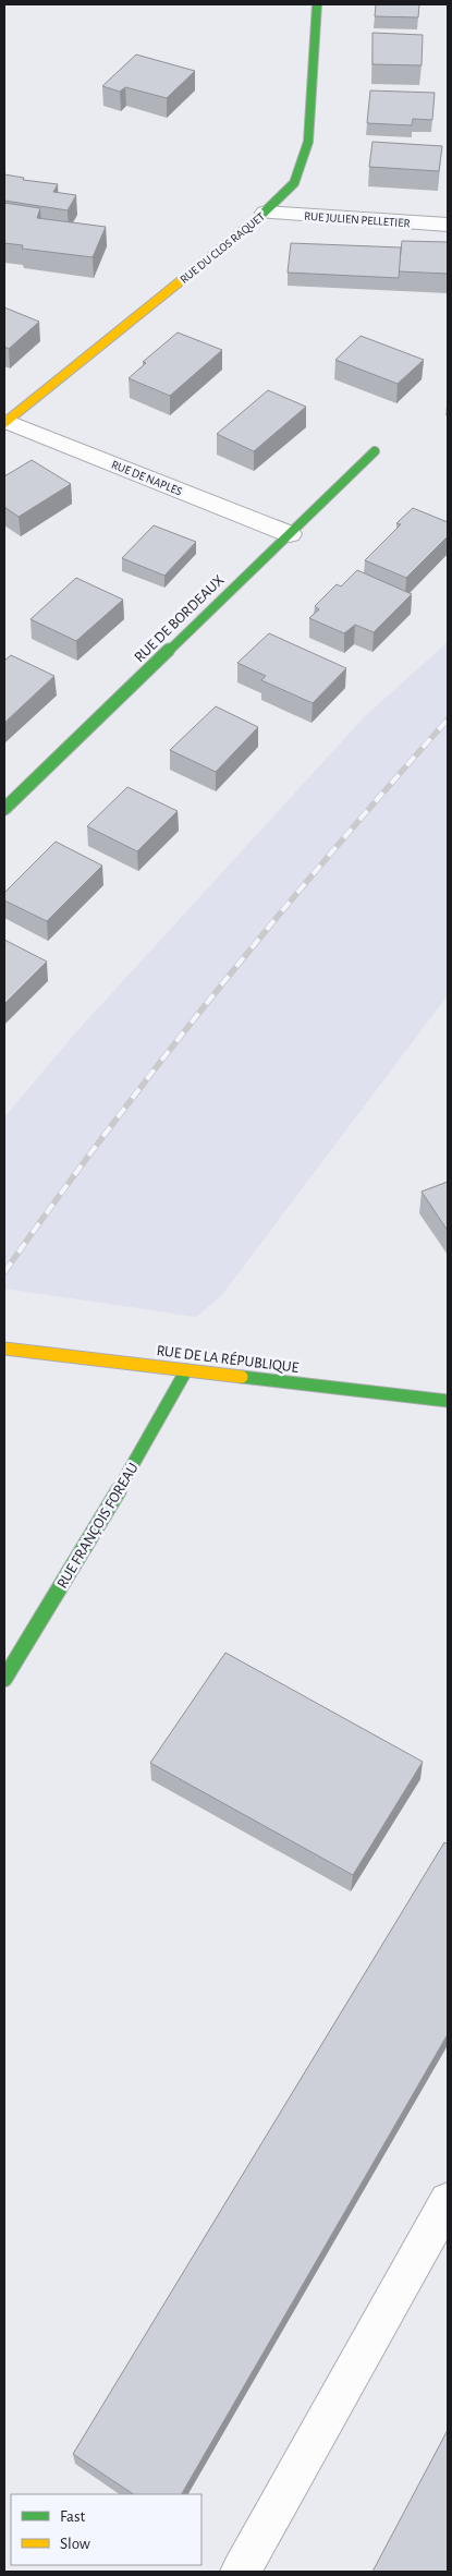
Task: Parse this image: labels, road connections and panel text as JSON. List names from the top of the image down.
{
  "streets": {
    "street": [
      "RUE JULIEN PELLETIER",
      "RUE DU CLOS RAQUET",
      "RUE DE NAPLES",
      "RUE DE BORDEAUX",
      "RUE DE LA RÉPUBLIQUE",
      "RUE FRANÇOIS FOREAU"
    ]
  },
  "crossings": [
    ["RUE JULIEN PELLETIER", "RUE DU CLOS RAQUET"],
    ["RUE DU CLOS RAQUET", "RUE DE NAPLES"],
    ["RUE DE NAPLES", "RUE DE BORDEAUX"],
    ["RUE DE LA RÉPUBLIQUE", "RUE FRANÇOIS FOREAU"]
  ],
  "legend": ["Fast", "Slow"]
}
